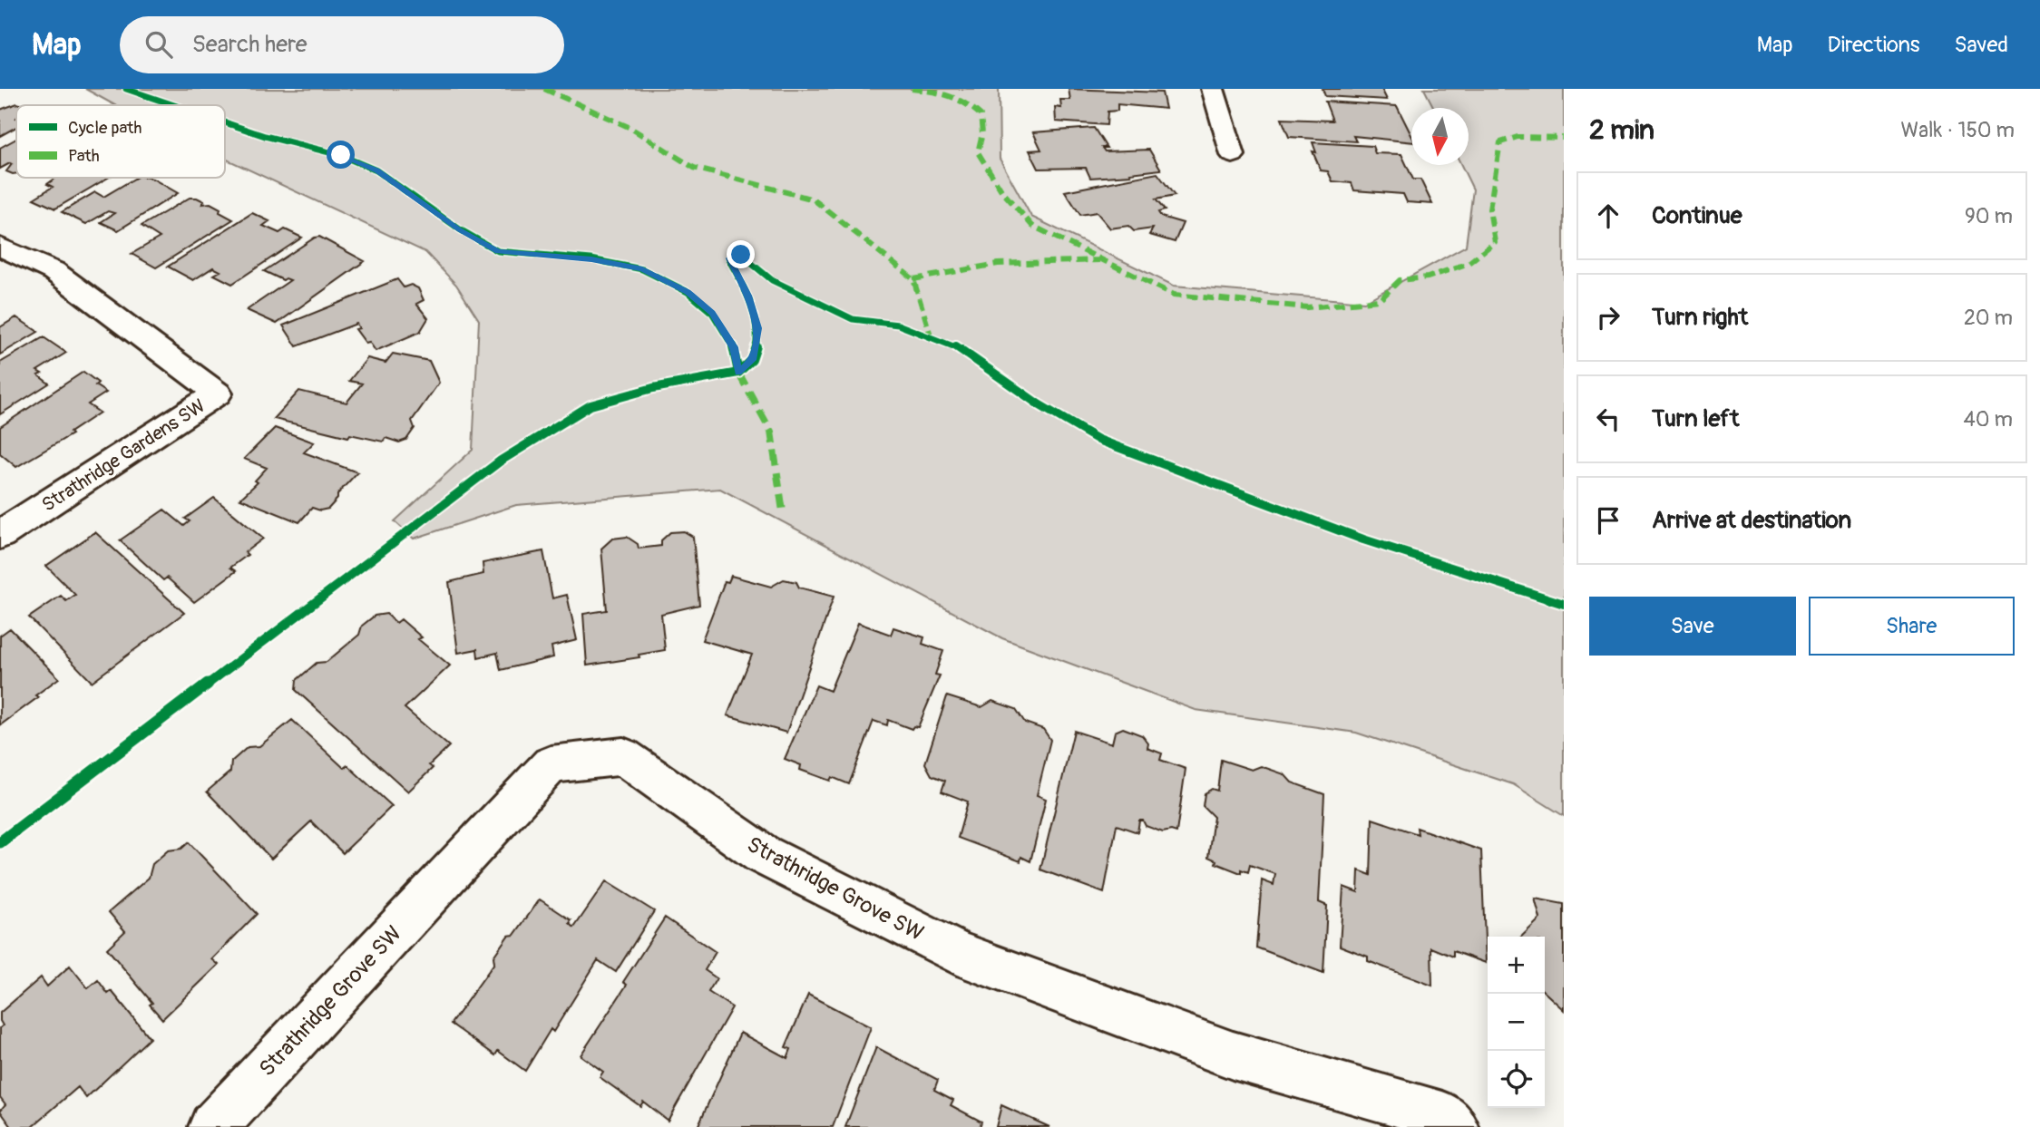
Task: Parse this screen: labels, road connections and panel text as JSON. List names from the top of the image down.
{
  "streets": {
    "street": ["Strathridge Gardens SW", "Strathridge Grove SW"]
  },
  "legend": ["Cycle path", "Path"],
  "north": "bottom",
  "page": {
    "header": "Map",
    "search": "Search here",
    "nav": ["Map", "Directions", "Saved"],
    "heading": ["2 min", "Walk · 150 m"],
    "list": [
      ["Continue", "90 m"],
      ["Turn right", "20 m"],
      ["Turn left", "40 m"],
      "Arrive at destination"
    ],
    "buttons": ["Save", "Share"],
    "map_buttons": ["+", "−"]
  }
}
